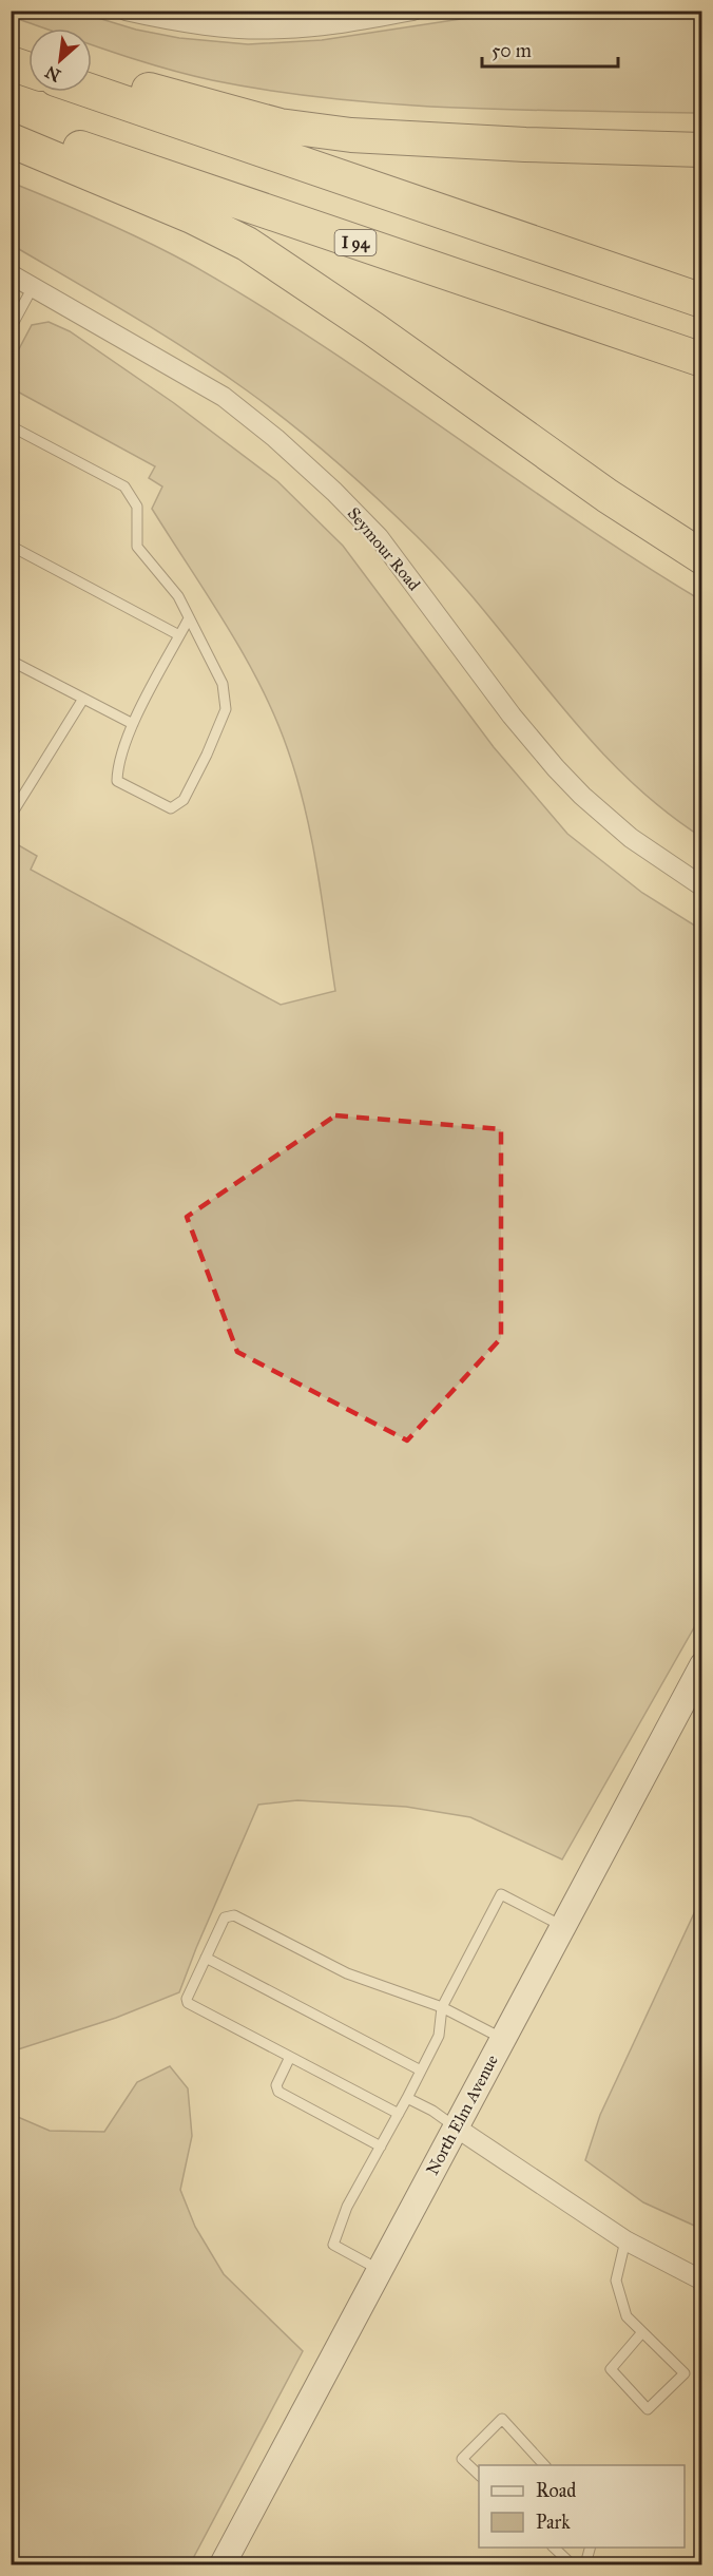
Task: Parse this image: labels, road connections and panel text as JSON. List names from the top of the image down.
{
  "streets": {
    "highway": ["I 94"],
    "main road": ["North Elm Avenue"],
    "street": ["Seymour Road"]
  },
  "legend": ["Road", "Park"],
  "scale_bar": "50 m",
  "north": "bottom left"
}
